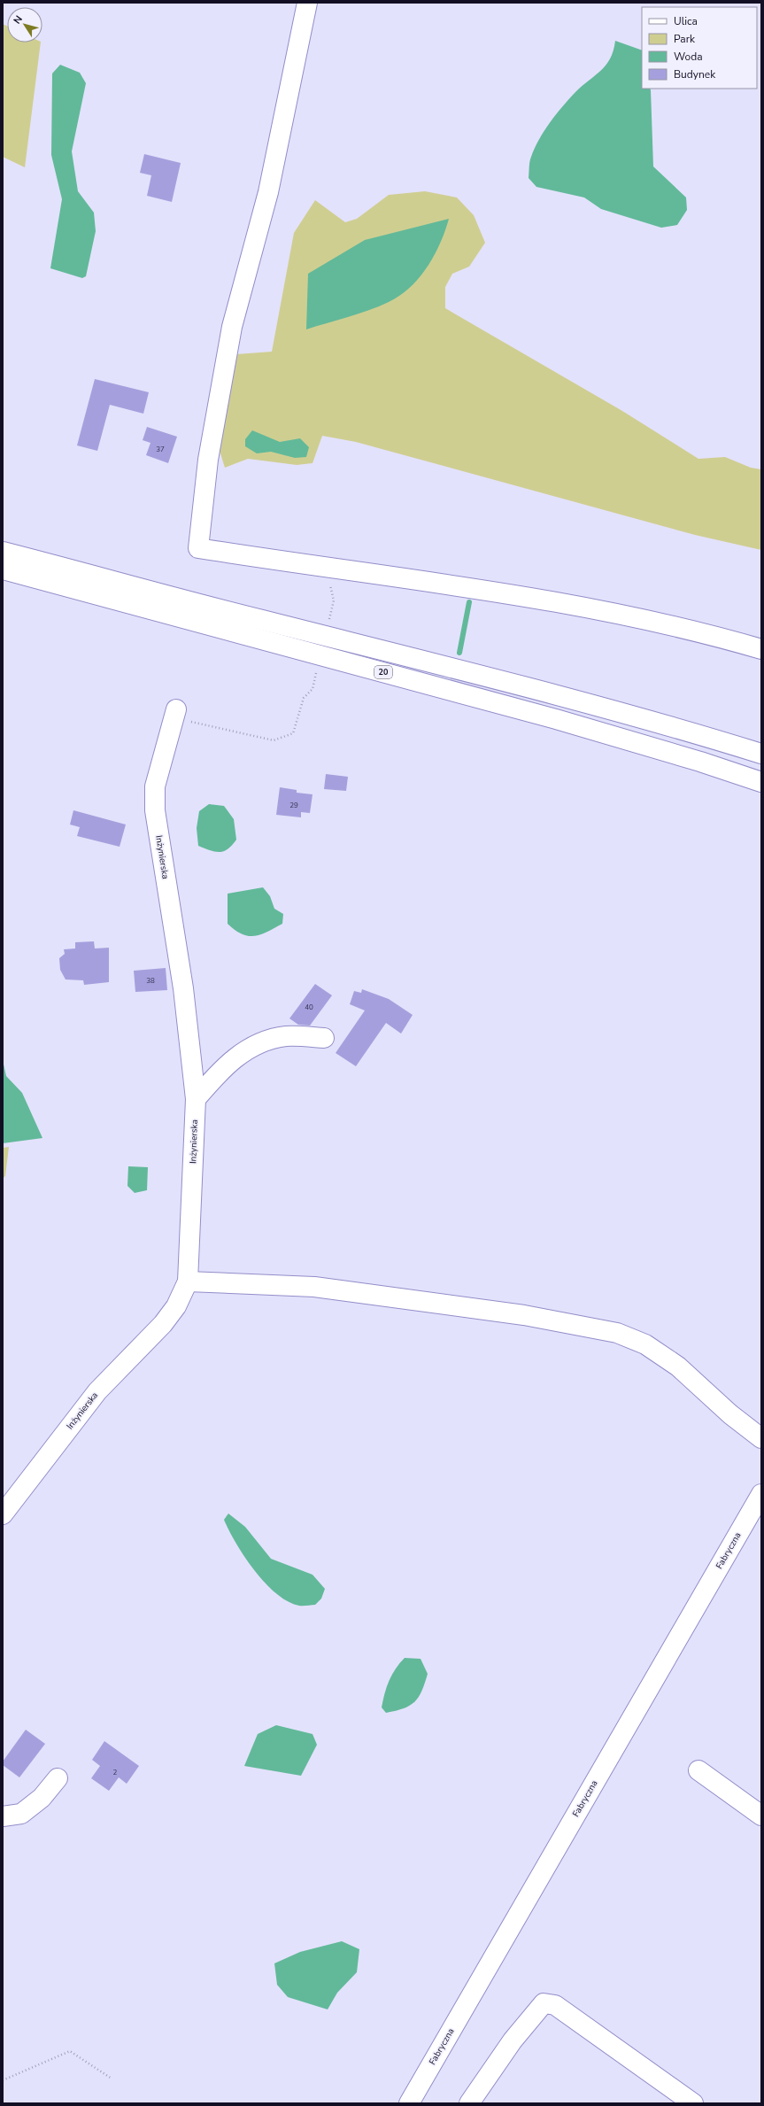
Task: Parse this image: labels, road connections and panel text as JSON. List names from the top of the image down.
{
  "streets": {
    "street": ["20", "Inżynierska", "Fabryczna"]
  },
  "house_numbers": [
    "37",
    "29",
    "38",
    "40",
    "2"
  ],
  "legend": [
    "Ulica",
    "Park",
    "Woda",
    "Budynek"
  ],
  "north": "top left"
}
